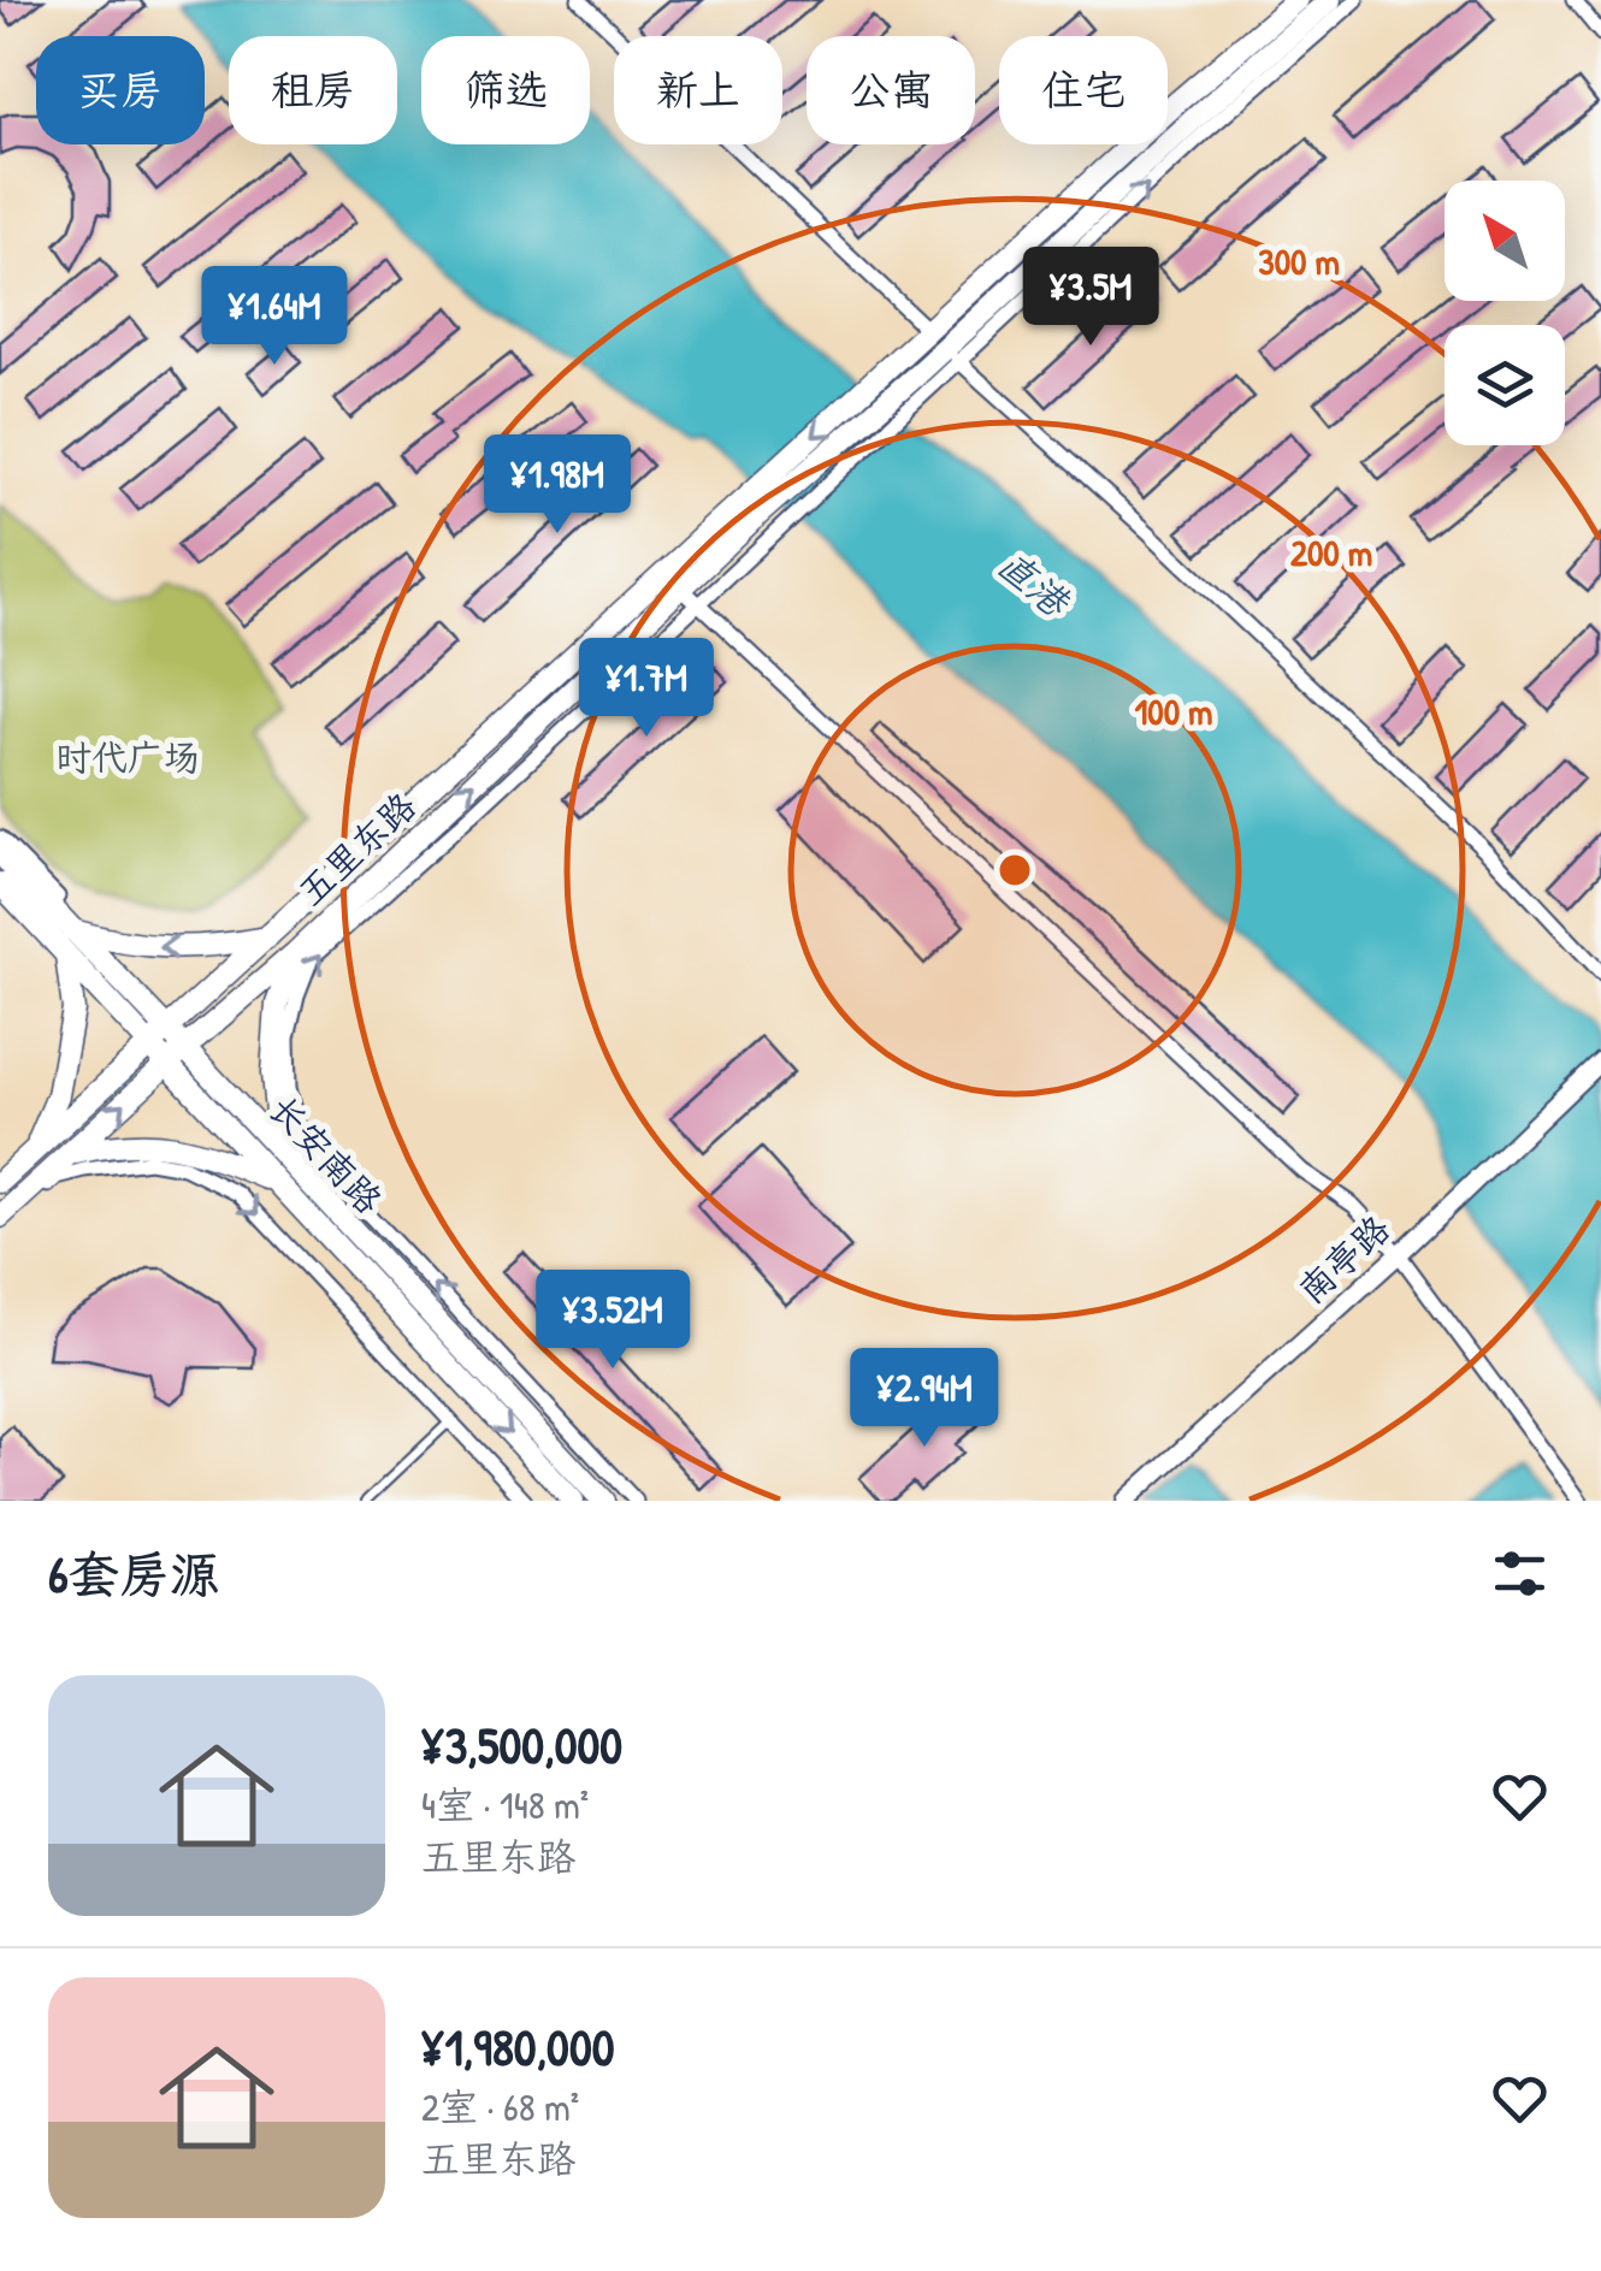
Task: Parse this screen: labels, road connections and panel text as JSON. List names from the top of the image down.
{
  "streets": {
    "main road": ["五里东路", "长安南路"],
    "street": ["南亭路"]
  },
  "crossings": [
    ["五里东路", "长安南路"]
  ],
  "water": ["直港"],
  "parks": ["时代广场"],
  "north": "top left",
  "page": {
    "chip": [
      "买房",
      "租房",
      "筛选",
      "新上",
      "公寓",
      "住宅"
    ],
    "price": [
      "¥3.5M",
      "¥1.64M",
      "¥1.98M",
      "¥1.7M",
      "¥3.52M",
      "¥2.94M"
    ],
    "heading": "6套房源",
    "list": [
      {
        "name": "¥3,500,000",
        "note": "4室 · 148 m² · 五里东路"
      },
      {
        "name": "¥1,980,000",
        "note": "2室 · 68 m² · 五里东路"
      }
    ]
  },
  "rings": ["300 m", "200 m", "100 m"]
}
